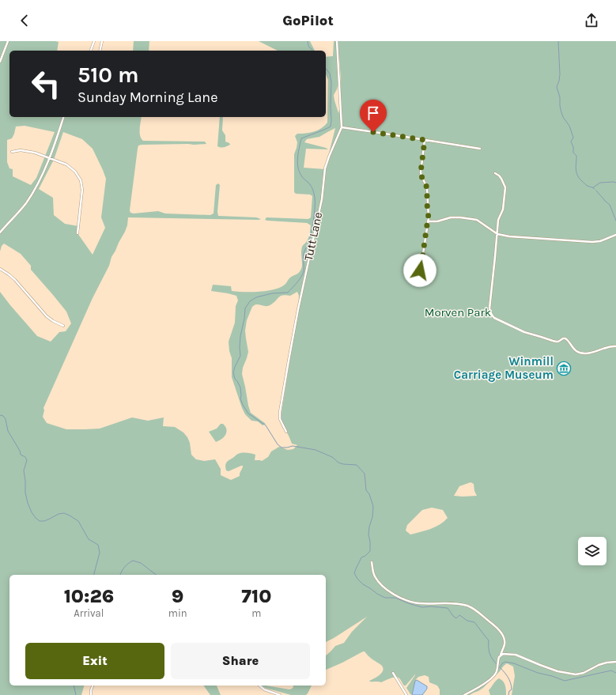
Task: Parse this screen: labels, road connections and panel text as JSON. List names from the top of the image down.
{
  "streets": {
    "street": ["Tutt Lane"]
  },
  "parks": ["Morven Park"],
  "places": {
    "museum": ["Winmill Carriage Museum"]
  },
  "page": {
    "header": "GoPilot",
    "turn": ["510 m", "Sunday Morning Lane"],
    "eta": [
      "10:26",
      "Arrival",
      "9",
      "min",
      "710",
      "m"
    ],
    "buttons": ["Exit", "Share"]
  }
}
